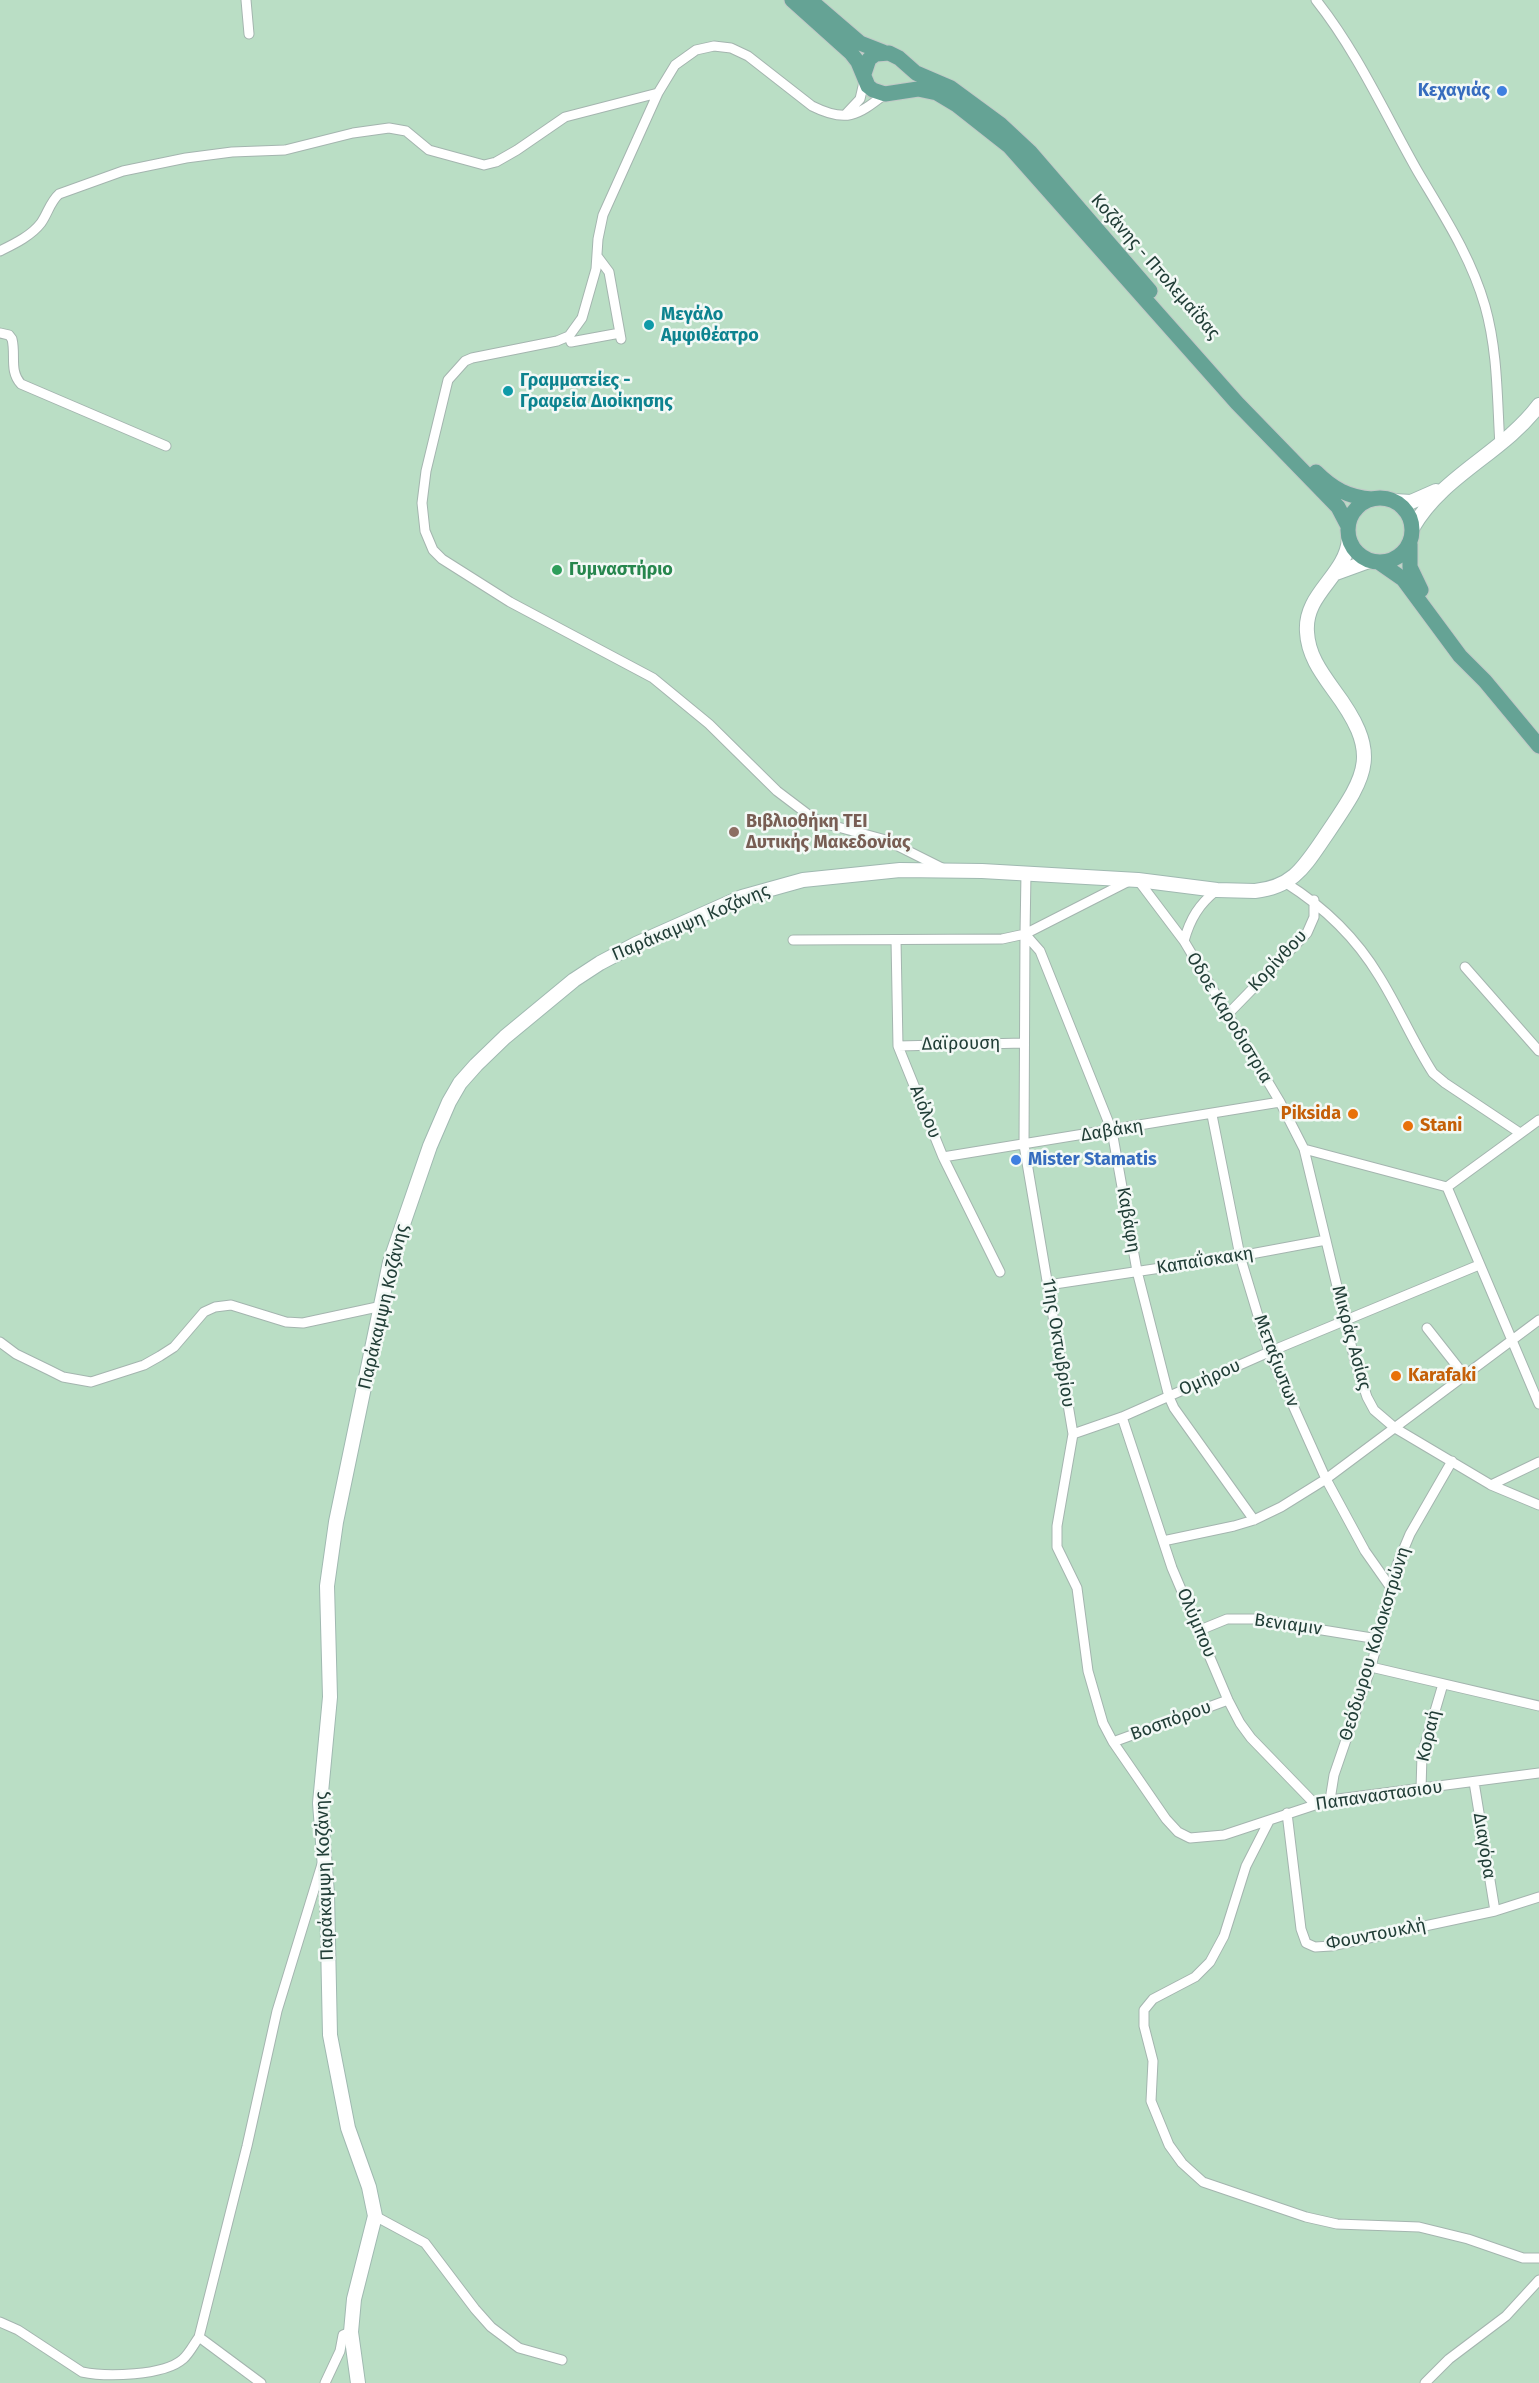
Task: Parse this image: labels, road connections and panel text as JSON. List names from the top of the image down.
{
  "streets": {
    "main road": ["Κοζάνης - Πτολεμαΐδας", "Παράκαμψη Κοζάνης"],
    "street": [
      "Κορίνθου",
      "Oδοε Καροδιστρια",
      "Δαϊρουση",
      "Αιόλου",
      "Δαβάκη",
      "Καβάφη",
      "Καπαΐσκακη",
      "Μικράς Ασίας",
      "11ης Οκτωβρίου",
      "Μεταξιωτων",
      "Ομήρου",
      "Ολύμπου",
      "Βενιαμιν",
      "Θεόδωρου Κολοκοτρώνη",
      "Βοσπόρου",
      "Κοραή",
      "Παπαναστασιου",
      "Διαγόρα",
      "Φουντουκλή"
    ]
  },
  "crossings": [
    ["Κοζάνης - Πτολεμαΐδας", "Παράκαμψη Κοζάνης"],
    ["Παράκαμψη Κοζάνης", "Oδοε Καροδιστρια"],
    ["Κορίνθου", "Oδοε Καροδιστρια"],
    ["Oδοε Καροδιστρια", "Δαβάκη"],
    ["Oδοε Καροδιστρια", "Μικράς Ασίας"],
    ["Δαϊρουση", "Αιόλου"],
    ["Δαϊρουση", "11ης Οκτωβρίου"],
    ["Αιόλου", "Δαβάκη"],
    ["Δαβάκη", "Καβάφη"],
    ["Δαβάκη", "11ης Οκτωβρίου"],
    ["Δαβάκη", "Μεταξιωτων"],
    ["Καβάφη", "Καπαΐσκακη"],
    ["Καβάφη", "11ης Οκτωβρίου"],
    ["Καβάφη", "Ομήρου"],
    ["Καπαΐσκακη", "Μικράς Ασίας"],
    ["Καπαΐσκακη", "11ης Οκτωβρίου"],
    ["Καπαΐσκακη", "Μεταξιωτων"],
    ["Μικράς Ασίας", "Ομήρου"],
    ["Μικράς Ασίας", "Θεόδωρου Κολοκοτρώνη"],
    ["11ης Οκτωβρίου", "Ομήρου"],
    ["11ης Οκτωβρίου", "Βοσπόρου"],
    ["11ης Οκτωβρίου", "Παπαναστασιου"],
    ["Μεταξιωτων", "Ομήρου"],
    ["Μεταξιωτων", "Θεόδωρου Κολοκοτρώνη"],
    ["Ομήρου", "Ολύμπου"],
    ["Ολύμπου", "Βενιαμιν"],
    ["Ολύμπου", "Βοσπόρου"],
    ["Ολύμπου", "Παπαναστασιου"],
    ["Βενιαμιν", "Θεόδωρου Κολοκοτρώνη"],
    ["Θεόδωρου Κολοκοτρώνη", "Παπαναστασιου"],
    ["Κοραή", "Παπαναστασιου"],
    ["Παπαναστασιου", "Διαγόρα"],
    ["Παπαναστασιου", "Φουντουκλή"],
    ["Διαγόρα", "Φουντουκλή"]
  ],
  "places": [
    "Κεχαγιάς",
    "Μεγάλο Αμφιθέατρο",
    "Γραμματείες - Γραφεία Διοίκησης",
    "Γυμναστήριο",
    "Βιβλιοθήκη ΤΕΙ Δυτικής Μακεδονίας",
    "Piksida",
    "Stani",
    "Mister Stamatis",
    "Karafaki"
  ]
}
